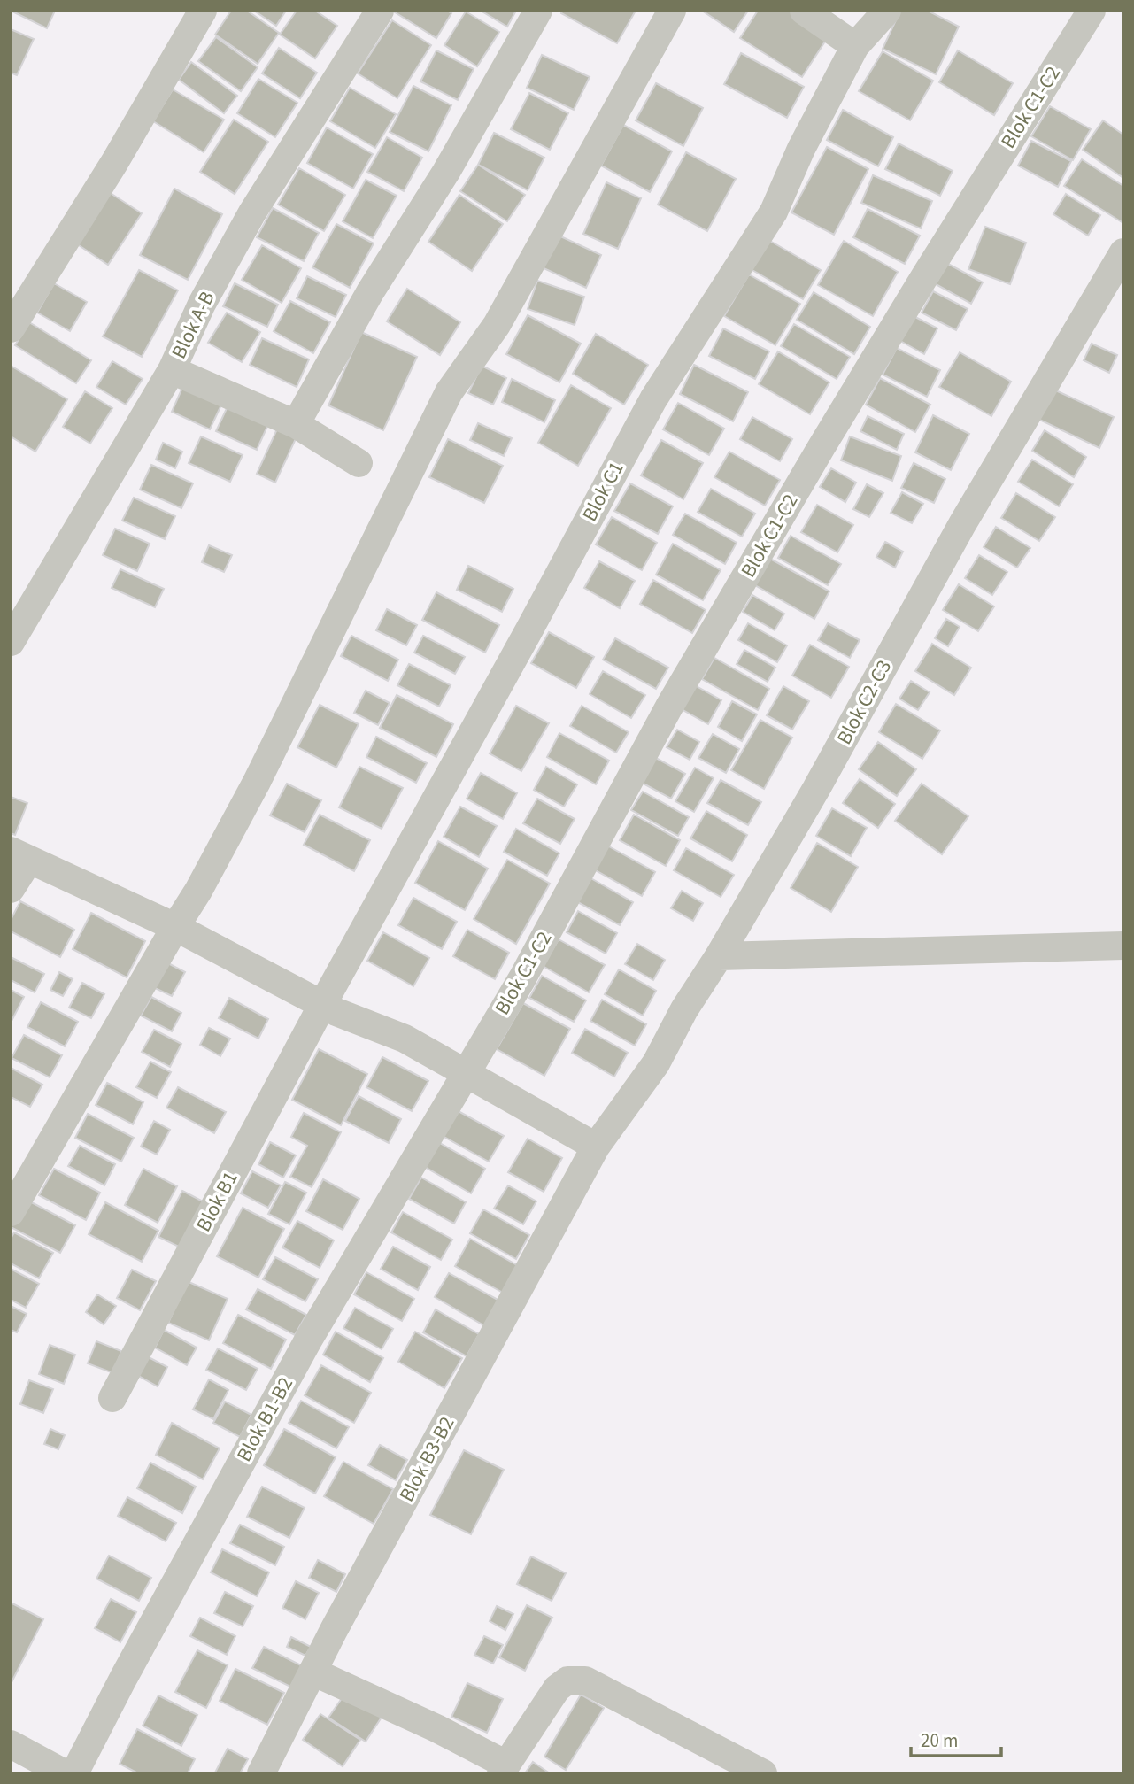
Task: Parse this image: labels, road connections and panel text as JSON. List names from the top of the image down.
{
  "streets": {
    "street": [
      "Blok C1-C2",
      "Blok A-B",
      "Blok C1",
      "Blok C2-C3",
      "Blok B1",
      "Blok B1-B2",
      "Blok B3-B2"
    ]
  },
  "crossings": [
    ["Blok C1-C2", "Blok B1-B2"],
    ["Blok C1", "Blok B1"],
    ["Blok C2-C3", "Blok B3-B2"]
  ],
  "scale_bar": "20 m"
}
